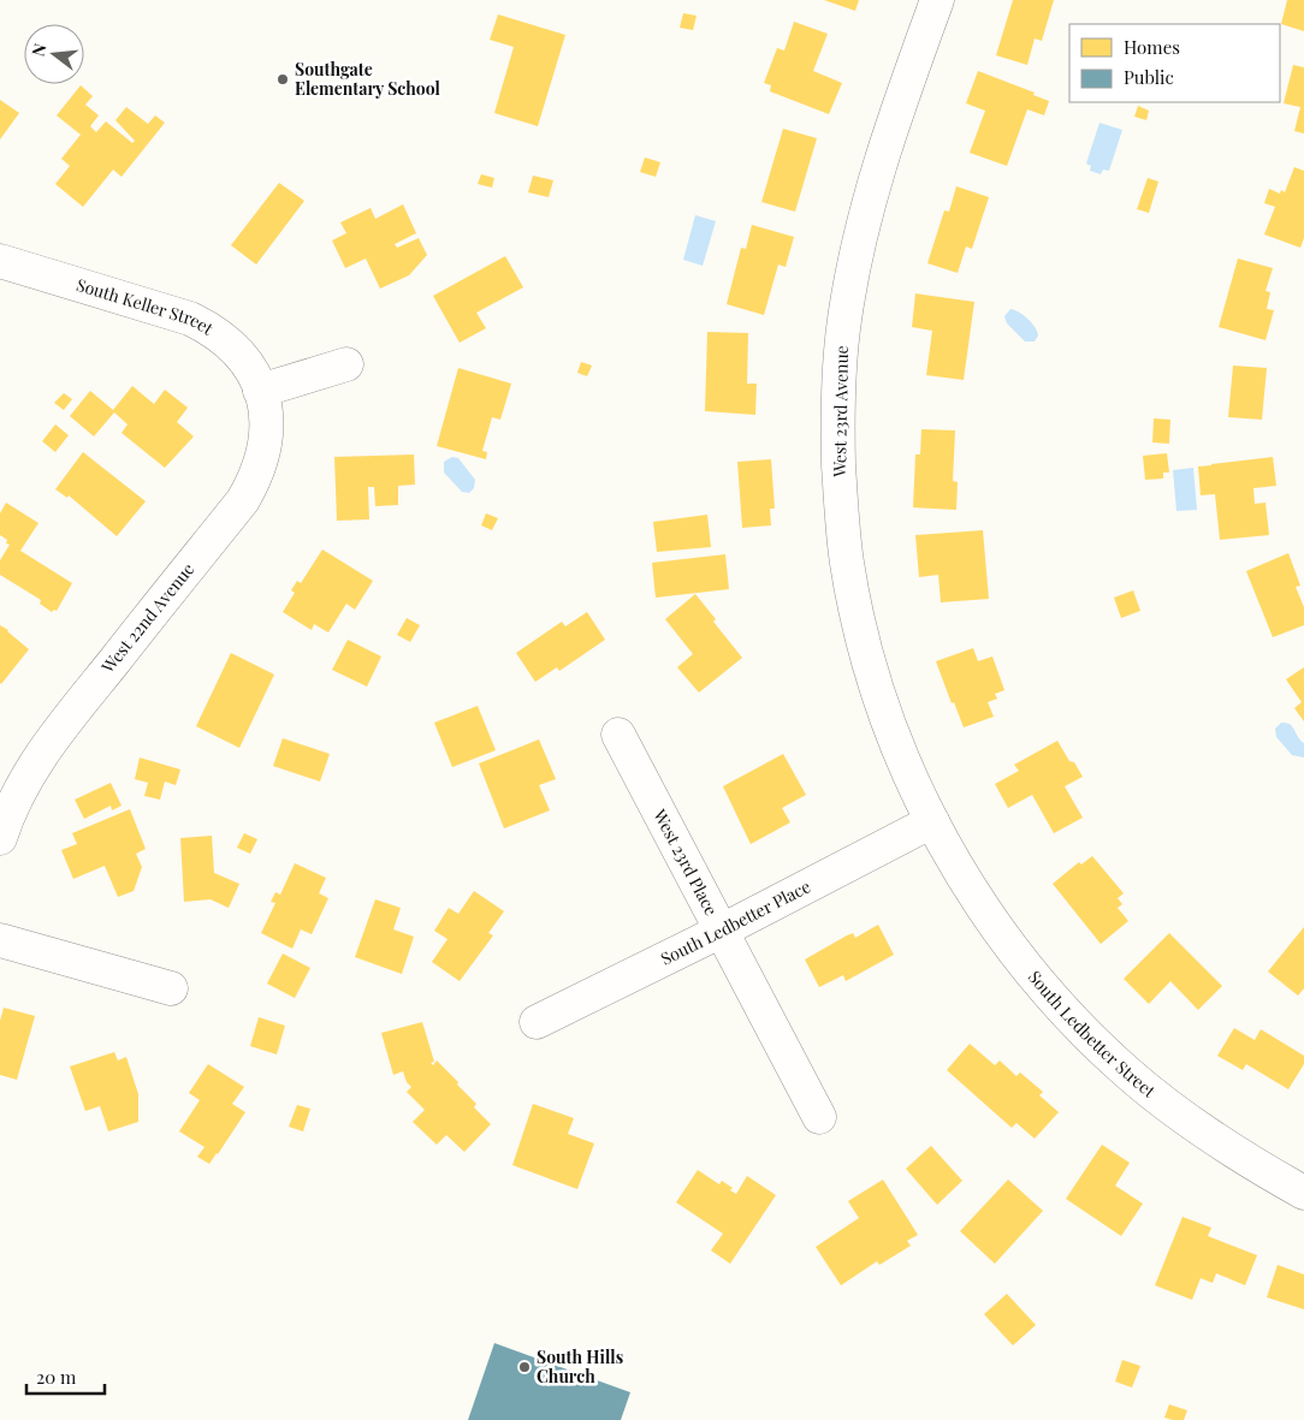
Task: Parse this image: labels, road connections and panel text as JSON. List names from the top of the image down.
{
  "streets": {
    "street": [
      "South Keller Street",
      "West 23rd Avenue",
      "West 22nd Avenue",
      "West 23rd Place",
      "South Ledbetter Place",
      "South Ledbetter Street"
    ]
  },
  "crossings": [
    ["South Keller Street", "West 22nd Avenue"],
    ["West 23rd Avenue", "South Ledbetter Place"],
    ["West 23rd Avenue", "South Ledbetter Street"],
    ["West 23rd Place", "South Ledbetter Place"],
    ["South Ledbetter Place", "South Ledbetter Street"]
  ],
  "places": ["Southgate Elementary School", "South Hills Church"],
  "legend": ["Homes", "Public"],
  "scale_bar": "20 m",
  "north": "left"
}
